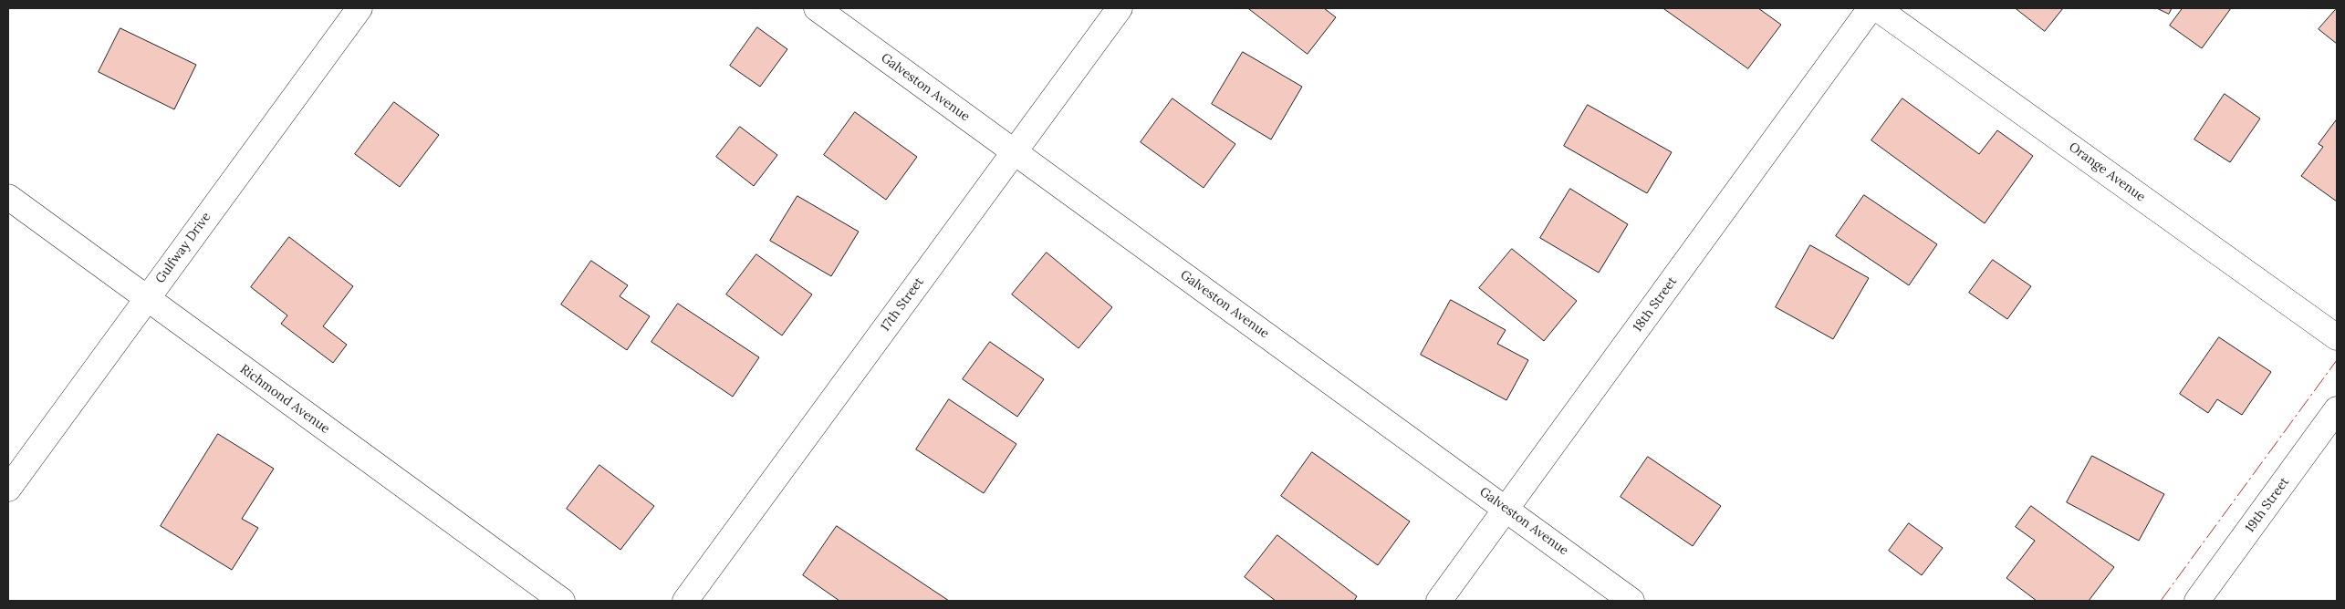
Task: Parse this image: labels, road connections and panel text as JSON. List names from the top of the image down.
{
  "streets": {
    "street": [
      "Galveston Avenue",
      "Orange Avenue",
      "Gulfway Drive",
      "17th Street",
      "18th Street",
      "Richmond Avenue",
      "19th Street"
    ]
  },
  "crossings": [
    ["Galveston Avenue", "17th Street"],
    ["Galveston Avenue", "18th Street"],
    ["Gulfway Drive", "Richmond Avenue"]
  ]
}
